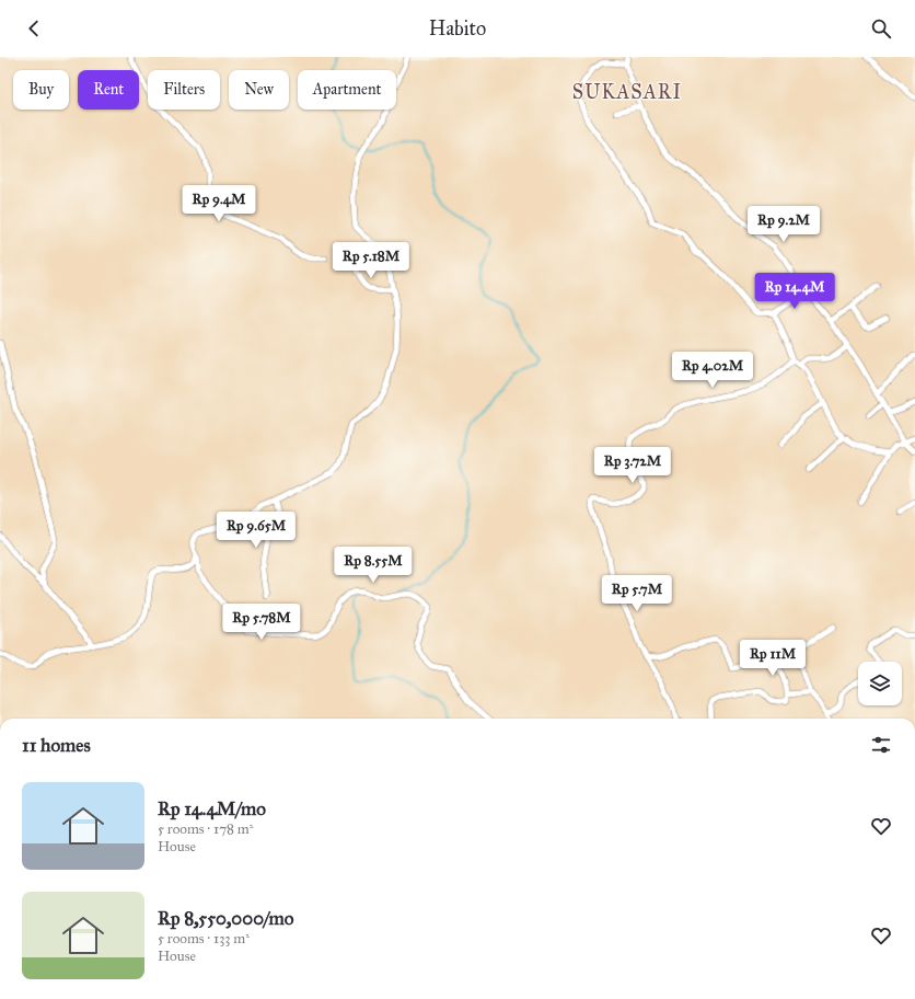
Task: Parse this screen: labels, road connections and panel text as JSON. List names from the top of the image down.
{
  "districts": ["SUKASARI"],
  "page": {
    "header": "Habito",
    "chip": [
      "Buy",
      "Rent",
      "Filters",
      "New",
      "Apartment"
    ],
    "price": [
      "Rp 9.4M",
      "Rp 9.2M",
      "Rp 5.18M",
      "Rp 14.4M",
      "Rp 4.02M",
      "Rp 3.72M",
      "Rp 9.65M",
      "Rp 8.55M",
      "Rp 5.7M",
      "Rp 5.78M",
      "Rp 11M"
    ],
    "heading": "11 homes",
    "list": [
      {
        "name": "Rp 14.4M/mo",
        "note": "5 rooms · 178 m² · House"
      },
      {
        "name": "Rp 8,550,000/mo",
        "note": "5 rooms · 133 m² · House"
      }
    ]
  }
}
